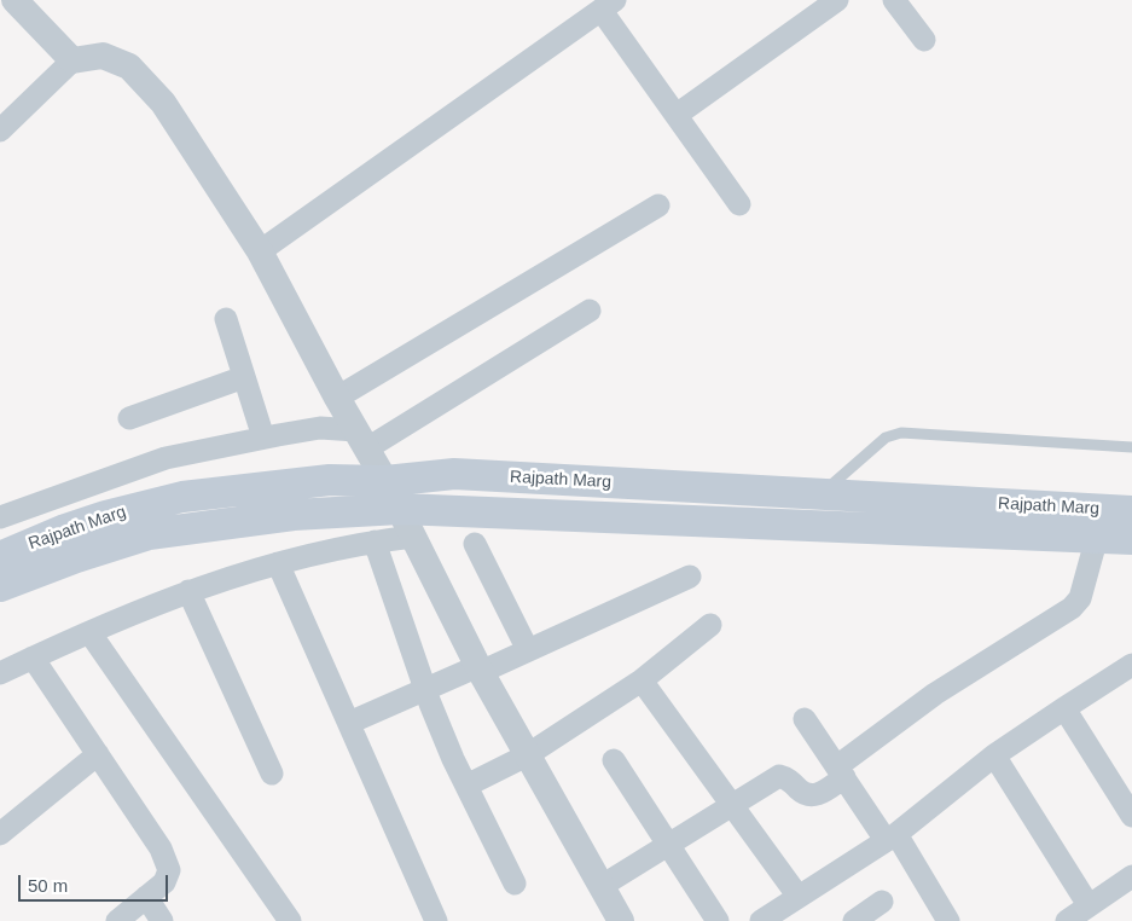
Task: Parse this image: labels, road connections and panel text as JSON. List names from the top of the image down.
{
  "streets": {
    "main road": ["Rajpath Marg"]
  },
  "scale_bar": "50 m"
}
